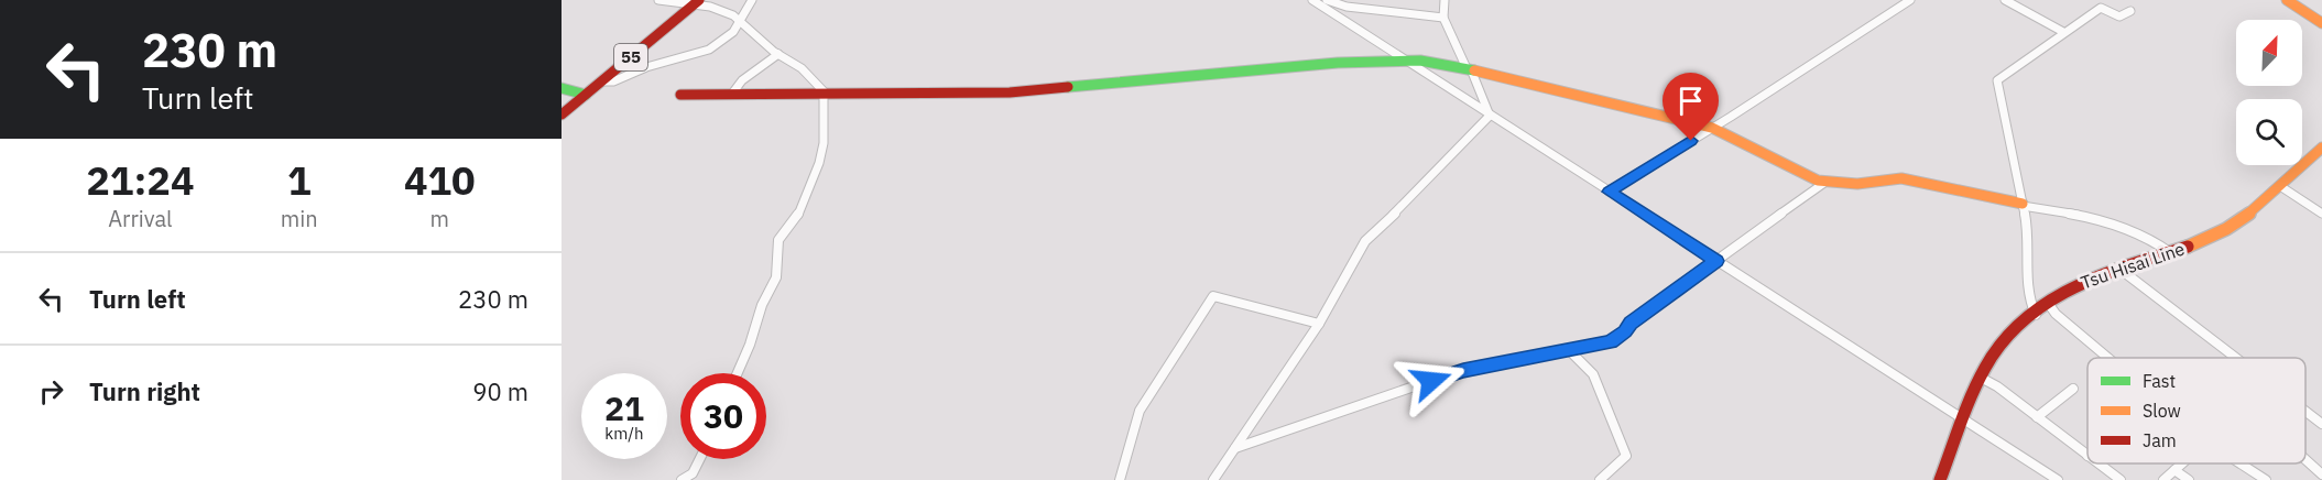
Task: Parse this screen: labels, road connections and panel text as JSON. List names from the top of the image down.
{
  "streets": {
    "main road": ["55", "Tsu Hisai Line"]
  },
  "legend": ["Fast", "Slow", "Jam"],
  "north": "top right",
  "page": {
    "turn": ["230 m", "Turn left"],
    "eta": [
      "21:24",
      "Arrival",
      "1",
      "min",
      "410",
      "m"
    ],
    "list": [
      {
        "name": "Turn left",
        "value": "230 m"
      },
      {
        "name": "Turn right",
        "value": "90 m"
      }
    ],
    "speed": "21 km/h",
    "limit": "30"
  }
}
